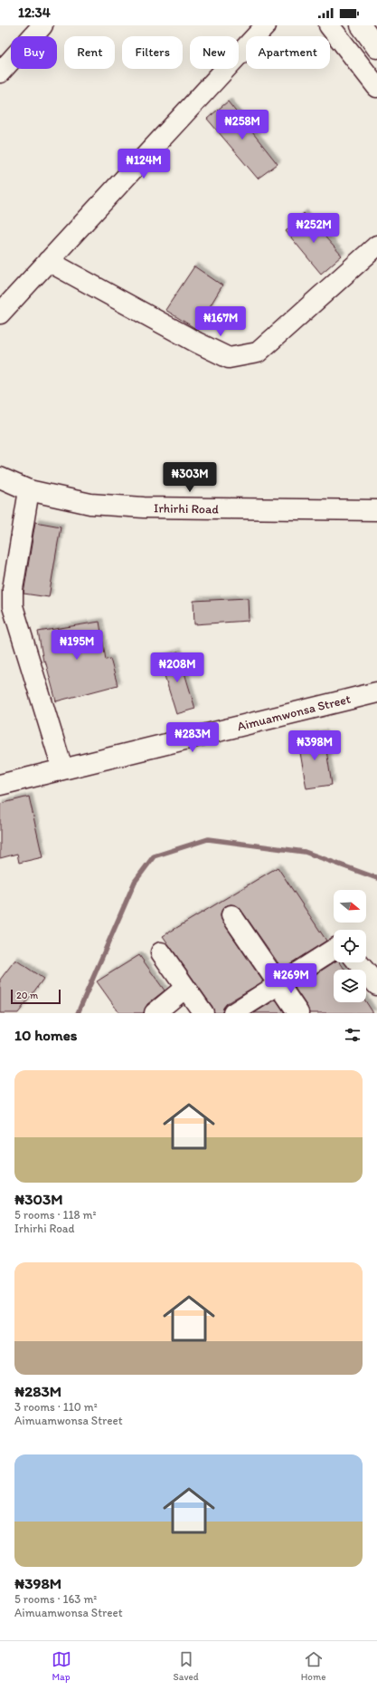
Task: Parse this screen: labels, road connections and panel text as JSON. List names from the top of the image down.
{
  "streets": {
    "street": ["Irhirhi Road", "Aimuamwonsa Street"]
  },
  "scale_bar": "20 m",
  "north": "right",
  "page": {
    "status": "12:34",
    "chip": [
      "Buy",
      "Rent",
      "Filters",
      "New",
      "Apartment"
    ],
    "price": [
      "₦258M",
      "₦124M",
      "₦252M",
      "₦167M",
      "₦303M",
      "₦195M",
      "₦208M",
      "₦283M",
      "₦398M",
      "₦269M"
    ],
    "scale": "20 m",
    "heading": "10 homes",
    "list": [
      {
        "name": "₦303M",
        "note": "5 rooms · 118 m² · Irhirhi Road"
      },
      {
        "name": "₦283M",
        "note": "3 rooms · 110 m² · Aimuamwonsa Street"
      },
      {
        "name": "₦398M",
        "note": "5 rooms · 163 m² · Aimuamwonsa Street"
      }
    ],
    "tabs": ["Map", "Saved", "Home"]
  }
}
